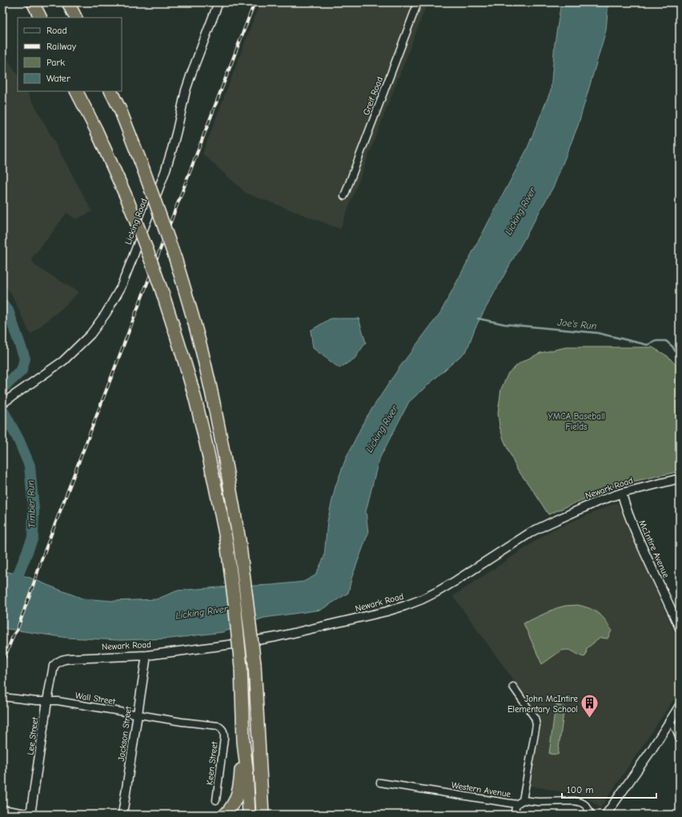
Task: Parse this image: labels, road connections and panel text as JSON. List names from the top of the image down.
{
  "streets": {
    "street": [
      "Greif Road",
      "Licking Road",
      "Newark Road",
      "McIntire Avenue",
      "Wall Street",
      "Jackson Street",
      "Lee Street",
      "Keen Street",
      "Western Avenue"
    ]
  },
  "crossings": [
    ["Newark Road", "McIntire Avenue"],
    ["Newark Road", "Jackson Street"],
    ["Newark Road", "Lee Street"],
    ["Wall Street", "Jackson Street"],
    ["Wall Street", "Lee Street"],
    ["Wall Street", "Keen Street"]
  ],
  "water": ["Licking River", "Joe's Run", "Timber Run"],
  "parks": ["YMCA Baseball Fields"],
  "places": {
    "building": ["John McIntire Elementary School"]
  },
  "legend": [
    "Road",
    "Railway",
    "Park",
    "Water"
  ],
  "scale_bar": "100 m"
}
